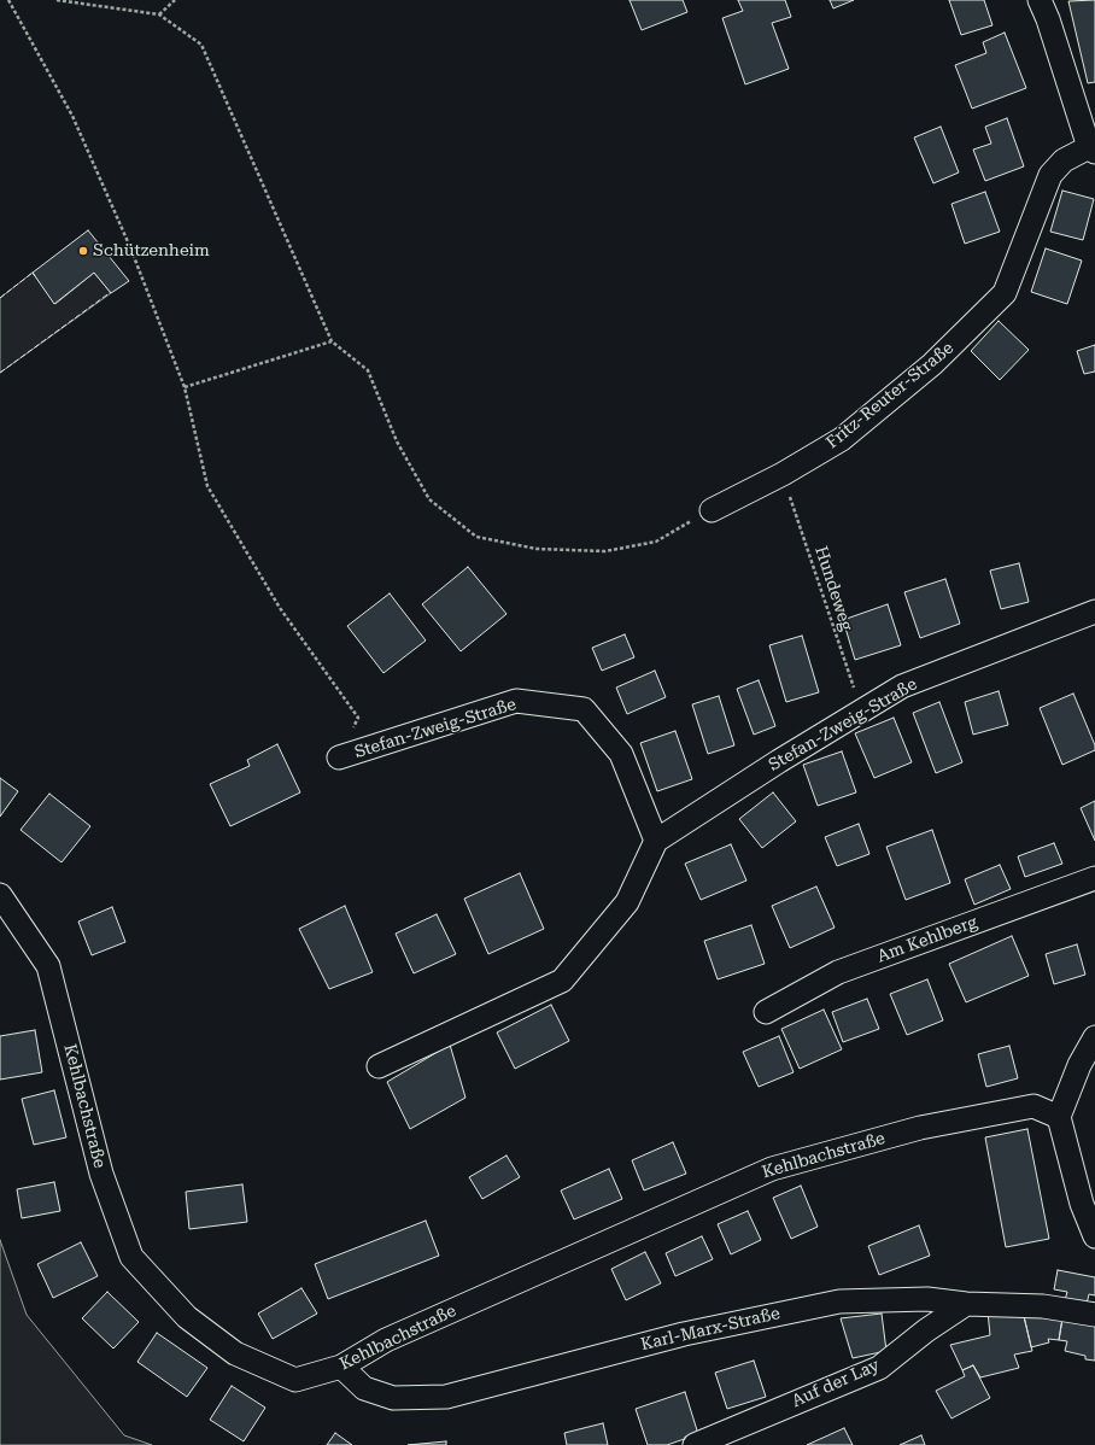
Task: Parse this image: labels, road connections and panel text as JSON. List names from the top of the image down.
{
  "streets": {
    "street": [
      "Fritz-Reuter-Straße",
      "Stefan-Zweig-Straße",
      "Am Kehlberg",
      "Kehlbachstraße",
      "Karl-Marx-Straße",
      "Auf der Lay"
    ],
    "path": ["Hundeweg"]
  },
  "crossings": [
    ["Fritz-Reuter-Straße", "Hundeweg"],
    ["Hundeweg", "Stefan-Zweig-Straße"],
    ["Kehlbachstraße", "Karl-Marx-Straße"],
    ["Karl-Marx-Straße", "Auf der Lay"]
  ],
  "places": ["Schützenheim"]
}
